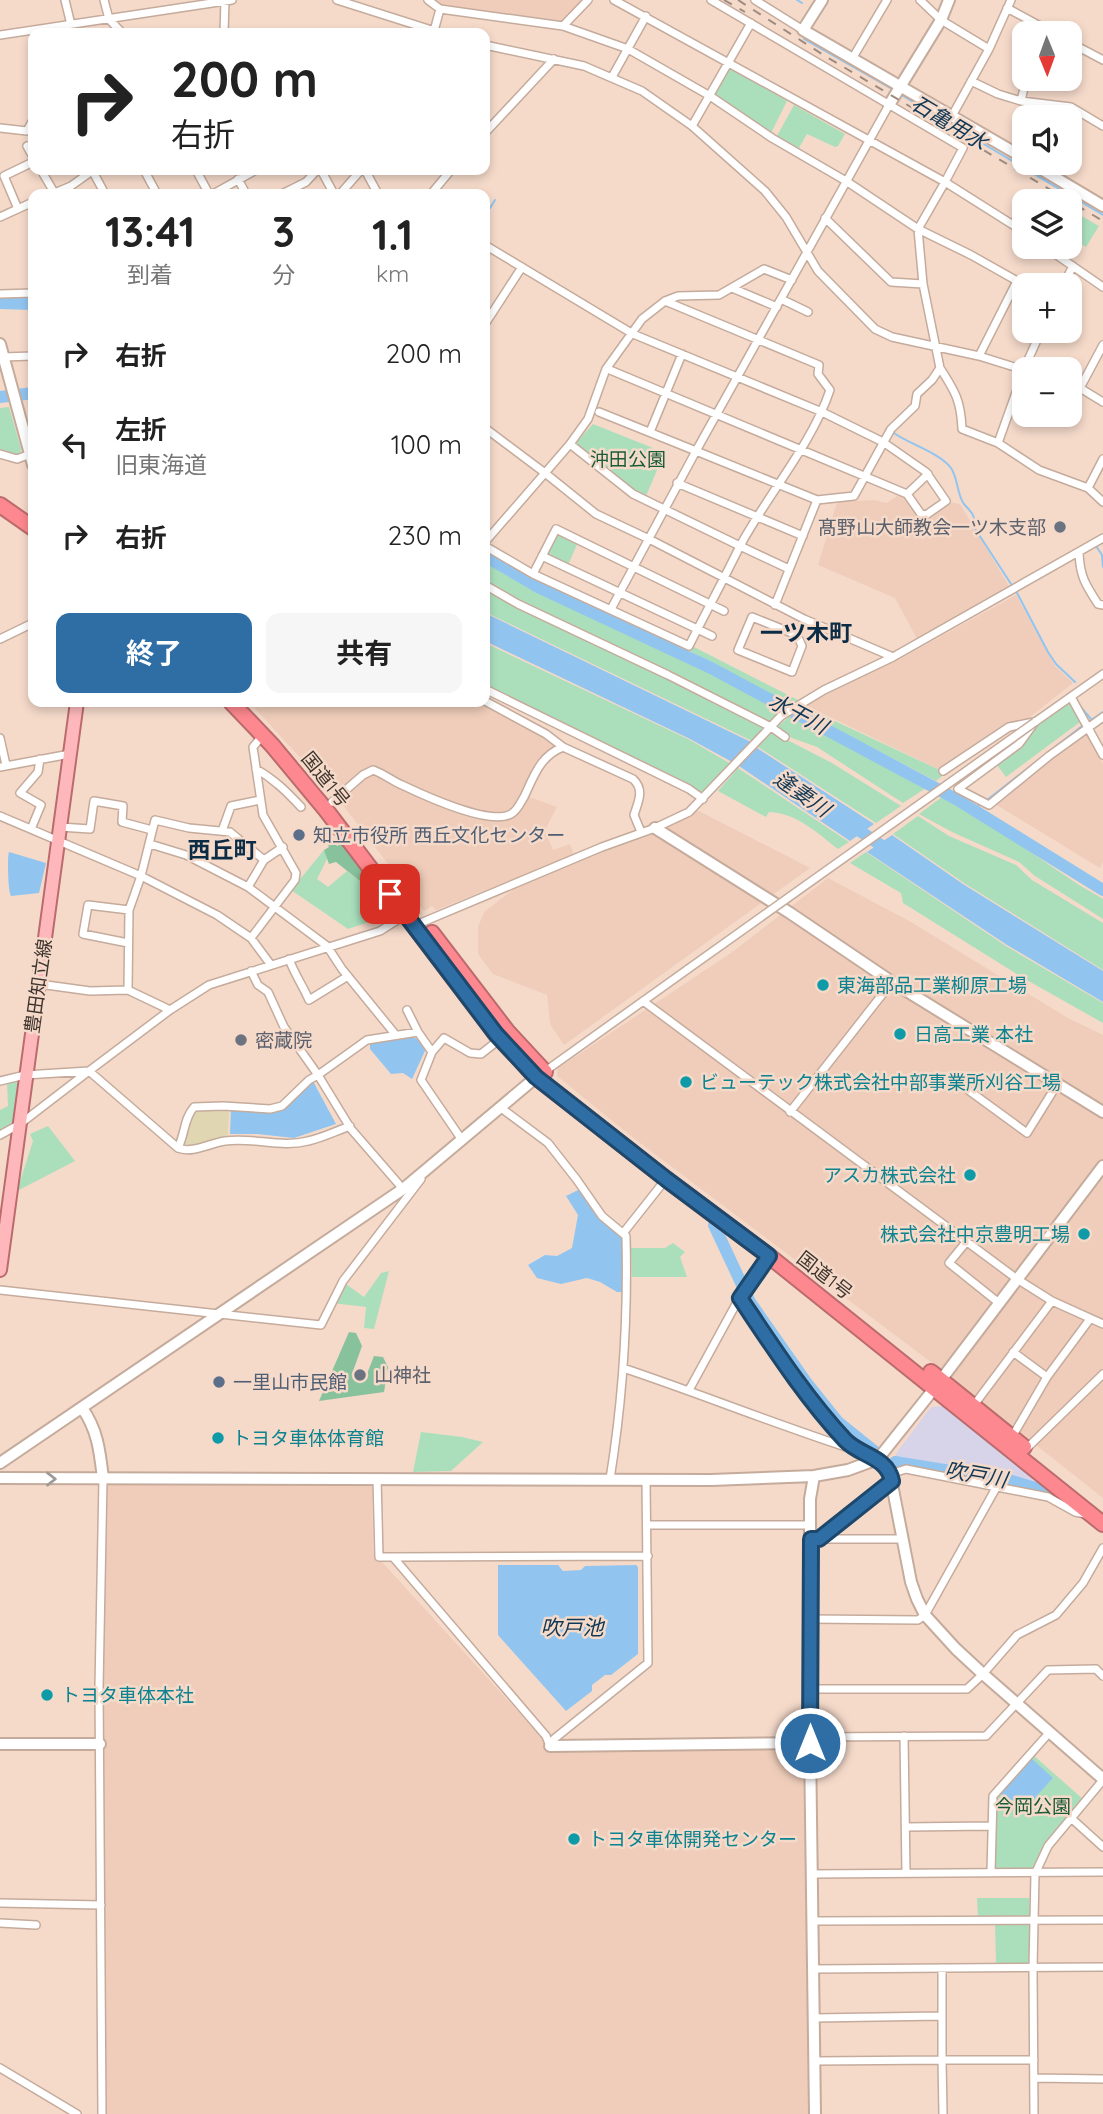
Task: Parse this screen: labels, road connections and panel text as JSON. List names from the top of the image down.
{
  "streets": {
    "highway": ["国道1号"],
    "main road": ["豊田知立線"]
  },
  "districts": ["一ツ木町", "西丘町"],
  "water": [
    "石亀用水",
    "水干川",
    "逢妻川",
    "吹戸川",
    "吹戸池"
  ],
  "parks": ["沖田公園", "今岡公園"],
  "places": [
    "髙野山大師教会一ツ木支部",
    "知立市役所 西丘文化センター",
    "東海部品工業柳原工場",
    "日高工業 本社",
    "密蔵院",
    "ビューテック株式会社中部事業所刈谷工場",
    "アスカ株式会社",
    "株式会社中京豊明工場",
    "山神社",
    "一里山市民館",
    "トヨタ車体体育館",
    "トヨタ車体本社",
    "トヨタ車体開発センター"
  ],
  "north": "bottom",
  "page": {
    "map_buttons": ["+", "−"],
    "turn": ["200 m", "右折"],
    "eta": [
      "13:41",
      "到着",
      "3",
      "分",
      "1.1",
      "km"
    ],
    "list": [
      {
        "name": "右折",
        "value": "200 m"
      },
      {
        "name": "左折",
        "note": "旧東海道",
        "value": "100 m"
      },
      {
        "name": "右折",
        "value": "230 m"
      }
    ],
    "buttons": ["終了", "共有"]
  }
}
